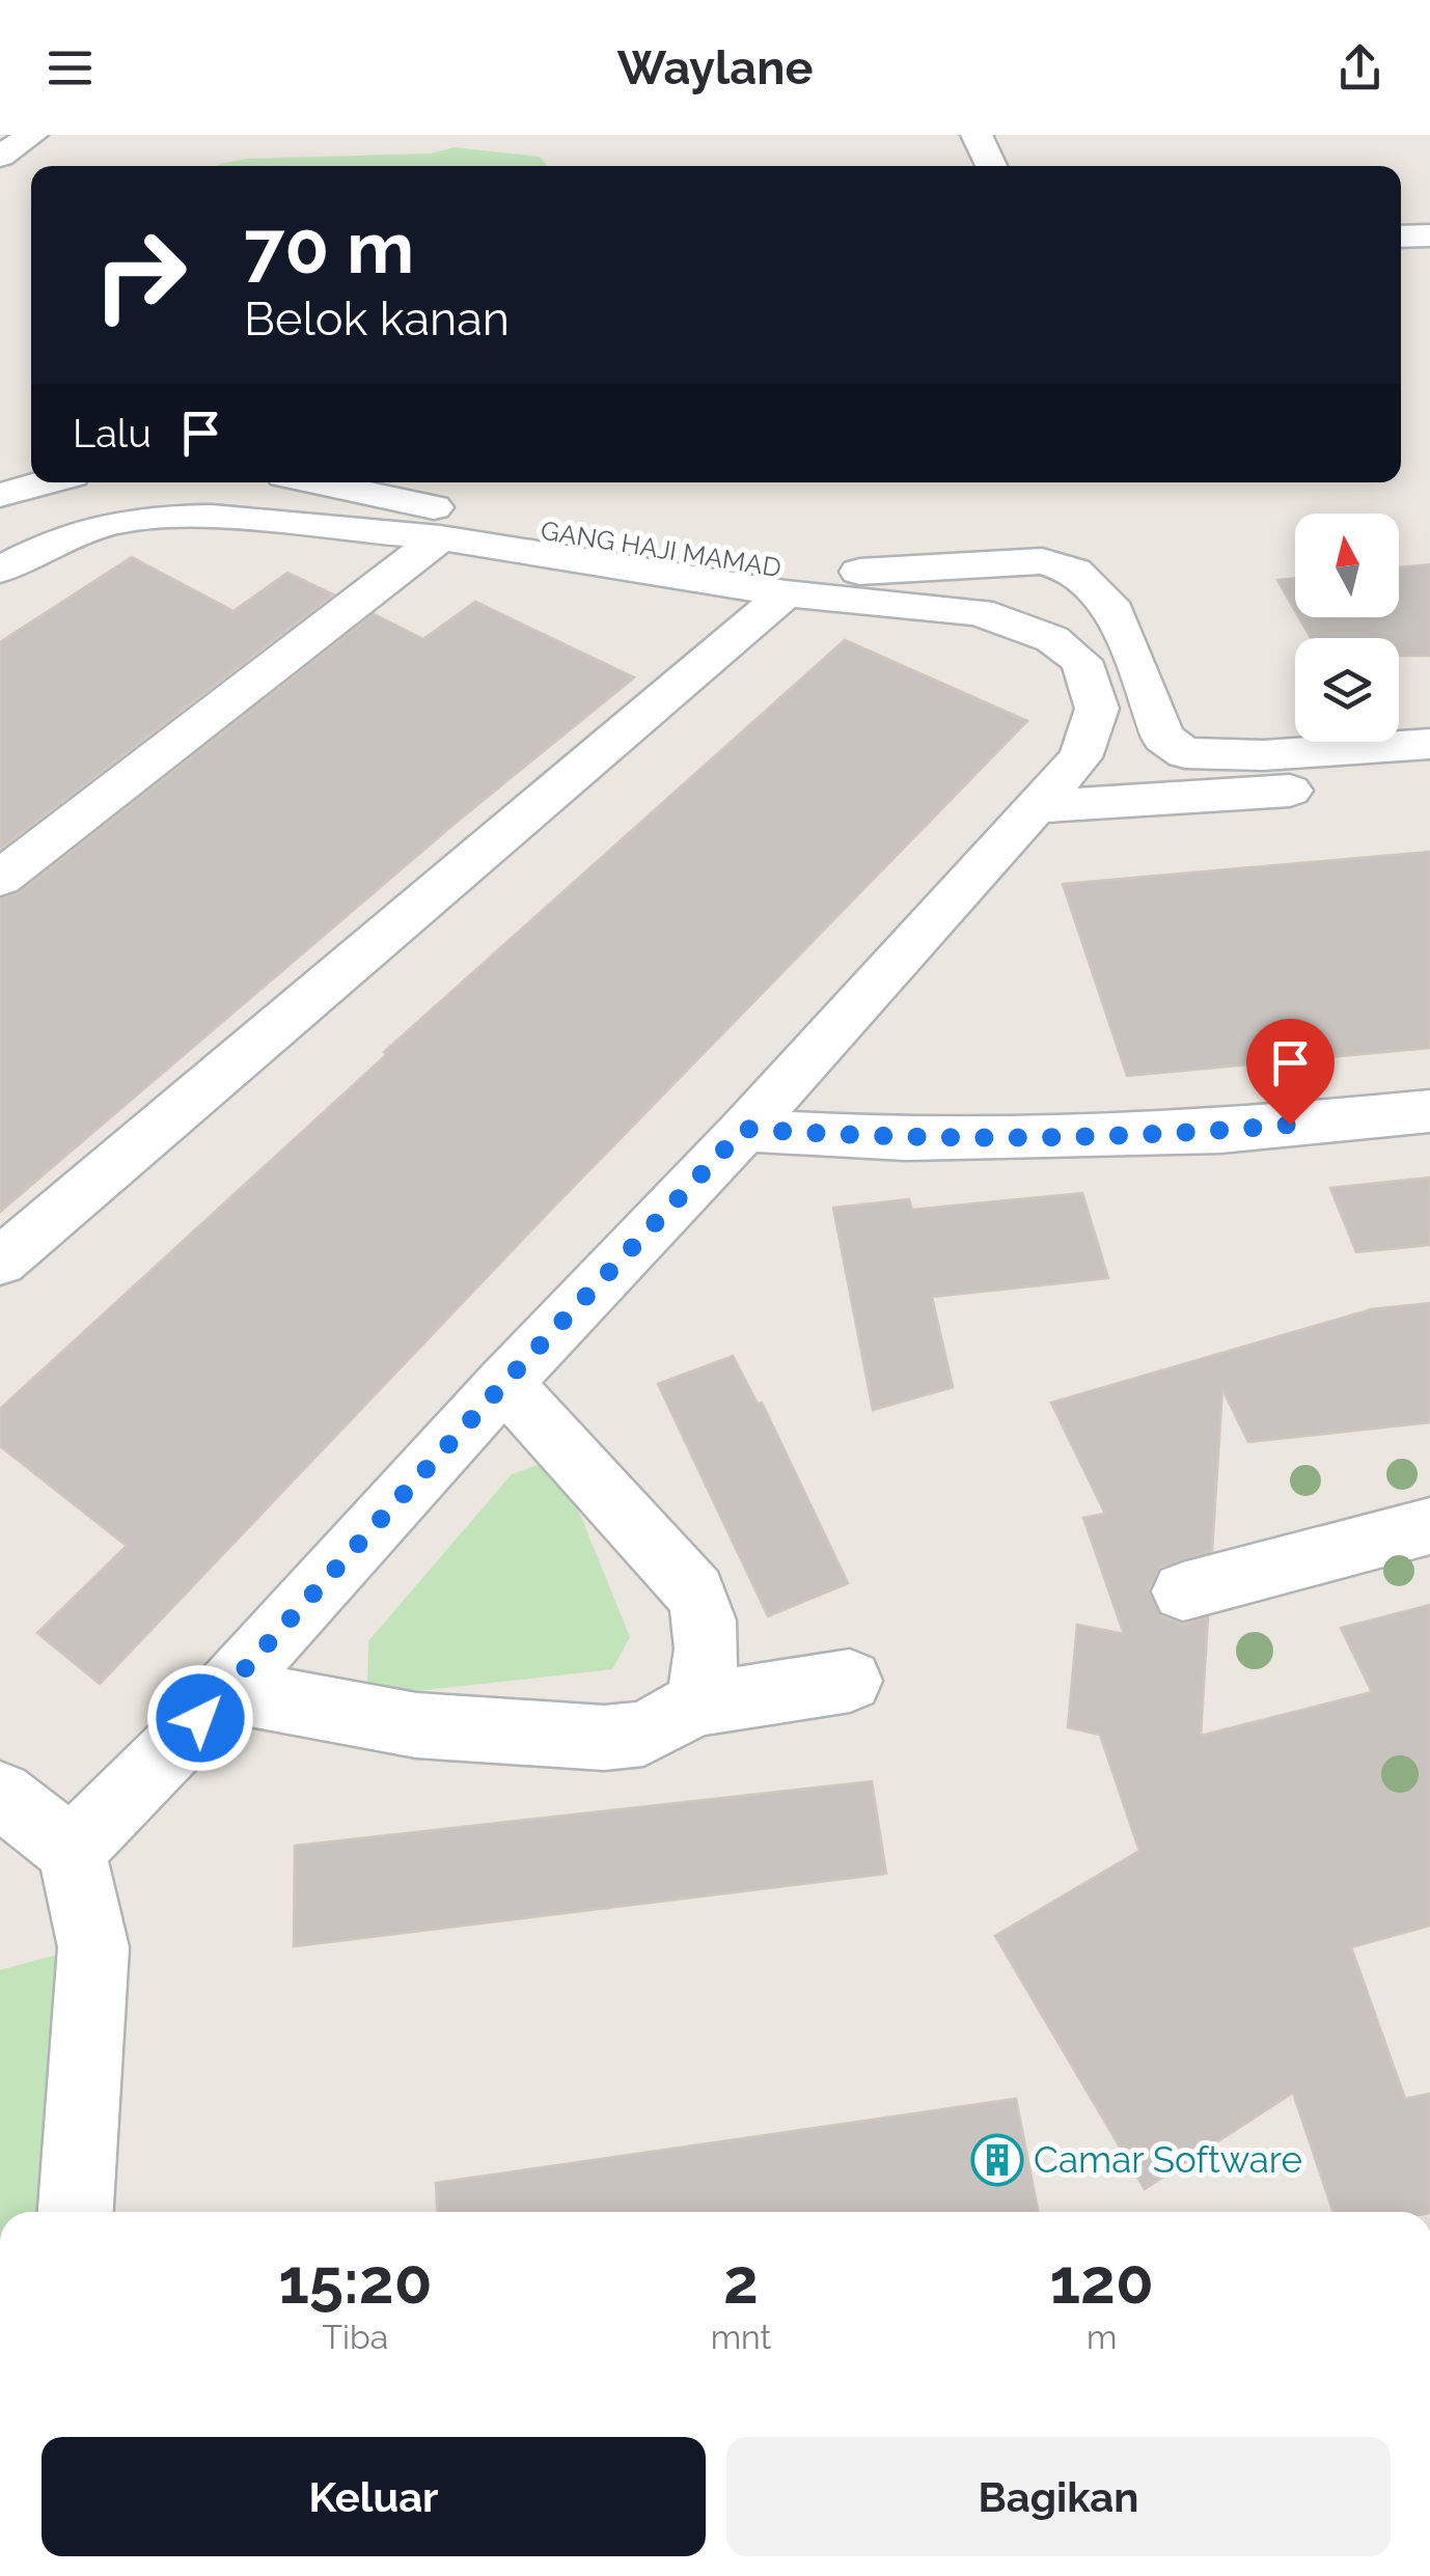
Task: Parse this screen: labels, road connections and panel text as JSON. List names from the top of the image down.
{
  "streets": {
    "street": ["GANG HAJI MAMAD"]
  },
  "places": {
    "building": ["Camar Software"]
  },
  "north": "top",
  "page": {
    "header": "Waylane",
    "turn": ["70 m", "Belok kanan"],
    "then": "Lalu",
    "eta": [
      "15:20",
      "Tiba",
      "2",
      "mnt",
      "120",
      "m"
    ],
    "buttons": ["Keluar", "Bagikan"]
  }
}
